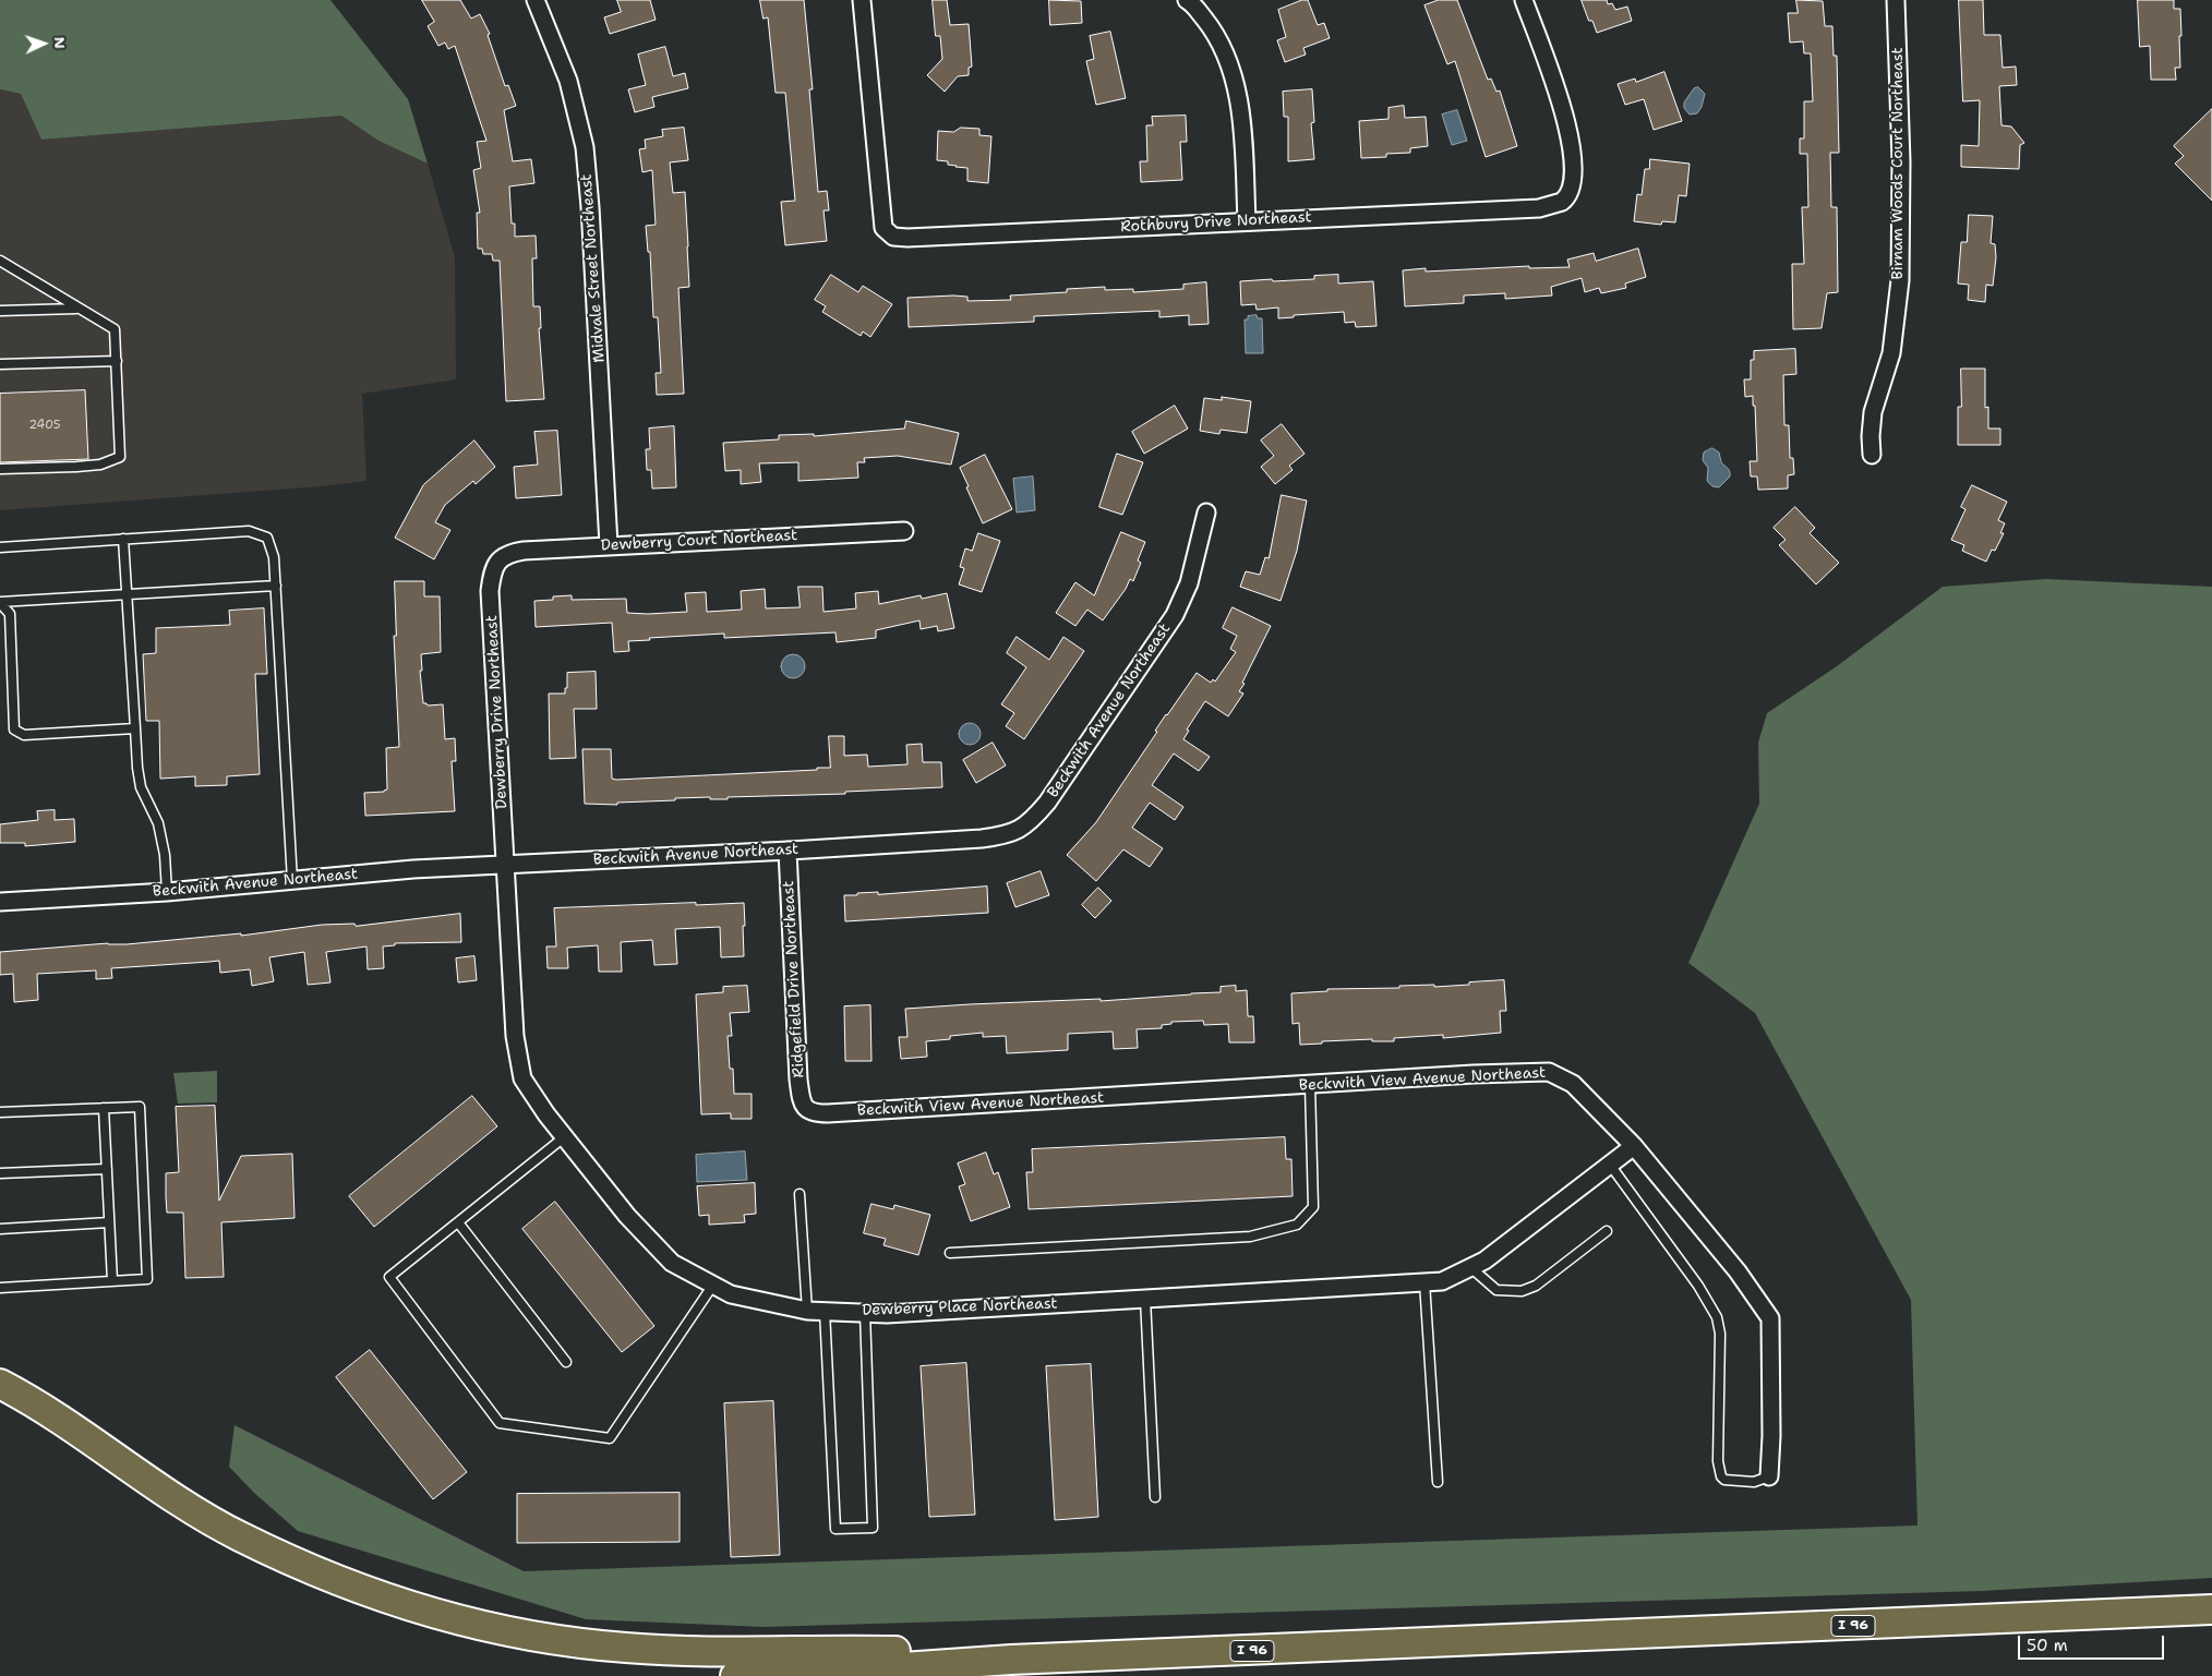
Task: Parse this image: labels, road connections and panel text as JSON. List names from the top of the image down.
{
  "streets": {
    "highway": ["I 96"],
    "street": [
      "Birnam Woods Court Northeast",
      "Rothbury Drive Northeast",
      "Midvale Street Northeast",
      "Dewberry Court Northeast",
      "Beckwith Avenue Northeast",
      "Dewberry Drive Northeast",
      "Ridgefield Drive Northeast",
      "Beckwith View Avenue Northeast",
      "Dewberry Place Northeast"
    ]
  },
  "crossings": [
    ["Midvale Street Northeast", "Dewberry Court Northeast"],
    ["Dewberry Court Northeast", "Dewberry Drive Northeast"],
    ["Beckwith Avenue Northeast", "Dewberry Drive Northeast"],
    ["Beckwith Avenue Northeast", "Ridgefield Drive Northeast"],
    ["Beckwith Avenue Northeast", "Dewberry Place Northeast"],
    ["Dewberry Drive Northeast", "Dewberry Place Northeast"],
    ["Ridgefield Drive Northeast", "Beckwith View Avenue Northeast"],
    ["Beckwith View Avenue Northeast", "Dewberry Place Northeast"]
  ],
  "house_numbers": ["2405"],
  "scale_bar": "50 m",
  "north": "right"
}
